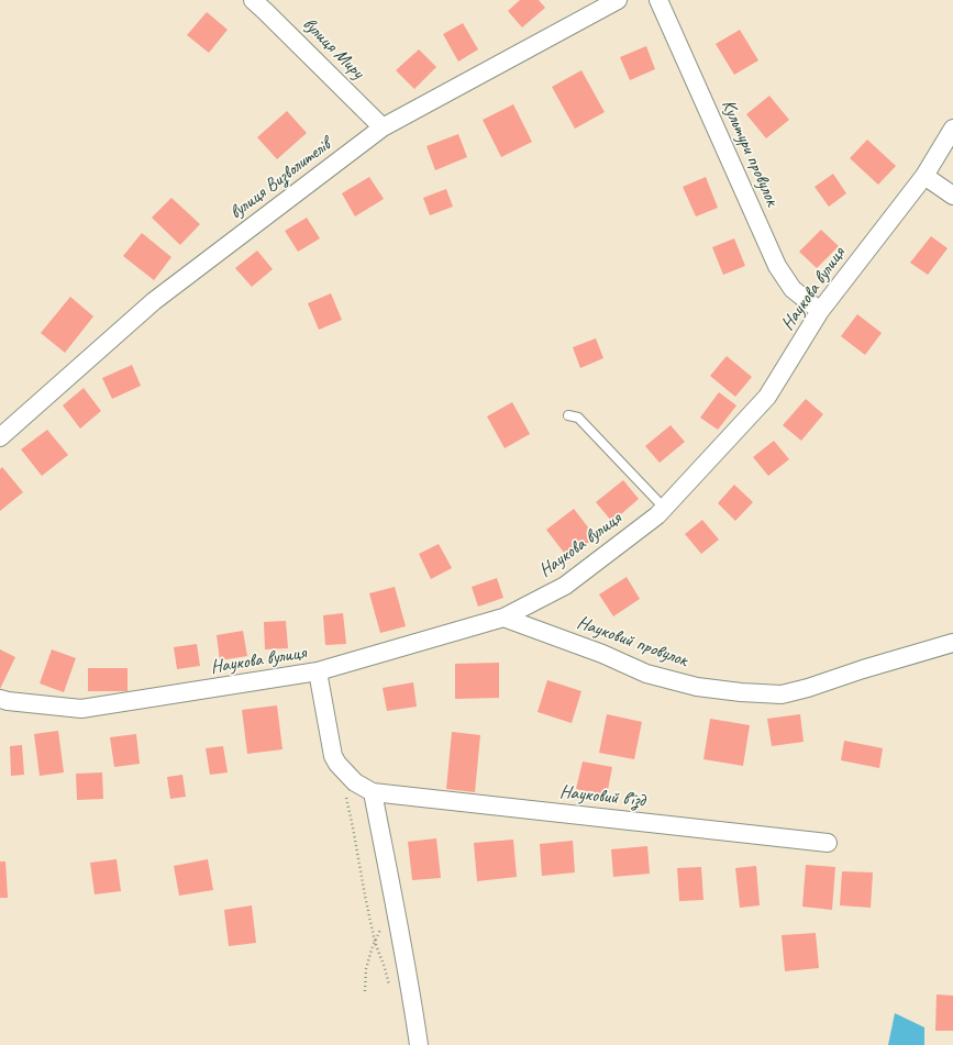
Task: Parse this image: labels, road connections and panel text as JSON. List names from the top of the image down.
{
  "streets": {
    "street": [
      "вулиця Миру",
      "Культури провулок",
      "вулиця Визволителів",
      "Наукова вулиця",
      "Науковий провулок",
      "Науковий в'їзд"
    ]
  },
  "crossings": [
    ["вулиця Миру", "вулиця Визволителів"],
    ["Культури провулок", "Наукова вулиця"],
    ["Наукова вулиця", "Науковий провулок"],
    ["Наукова вулиця", "Науковий в'їзд"]
  ]
}
